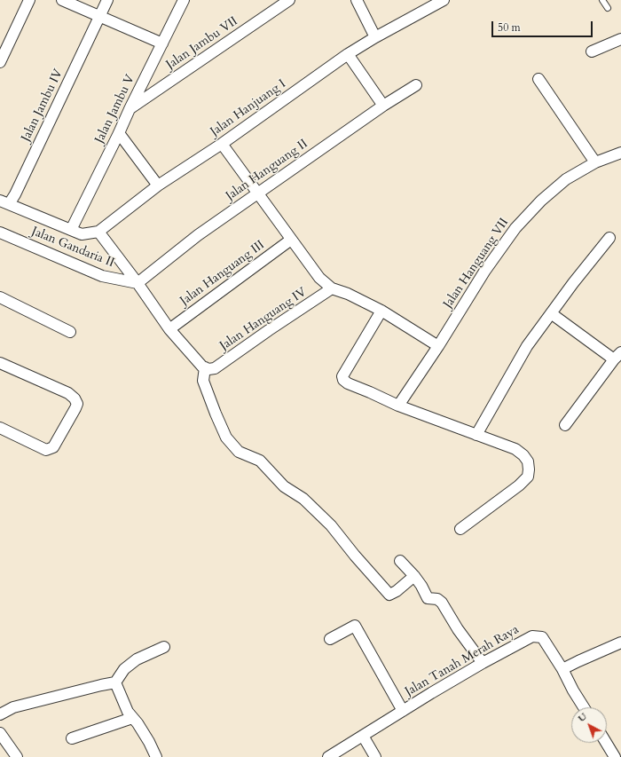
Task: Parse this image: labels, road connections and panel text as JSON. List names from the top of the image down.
{
  "streets": {
    "street": [
      "Jalan Jambu VII",
      "Jalan Jambu IV",
      "Jalan Hanjuang I",
      "Jalan Jambu V",
      "Jalan Hanguang II",
      "Jalan Gandaria II",
      "Jalan Hanguang VII",
      "Jalan Hanguang III",
      "Jalan Hanguang IV",
      "Jalan Tanah Merah Raya"
    ]
  },
  "crossings": [
    ["Jalan Jambu VII", "Jalan Jambu V"],
    ["Jalan Jambu IV", "Jalan Hanjuang I"],
    ["Jalan Hanjuang I", "Jalan Jambu V"],
    ["Jalan Hanguang II", "Jalan Gandaria II"]
  ],
  "scale_bar": "50 m",
  "north": "top left"
}
